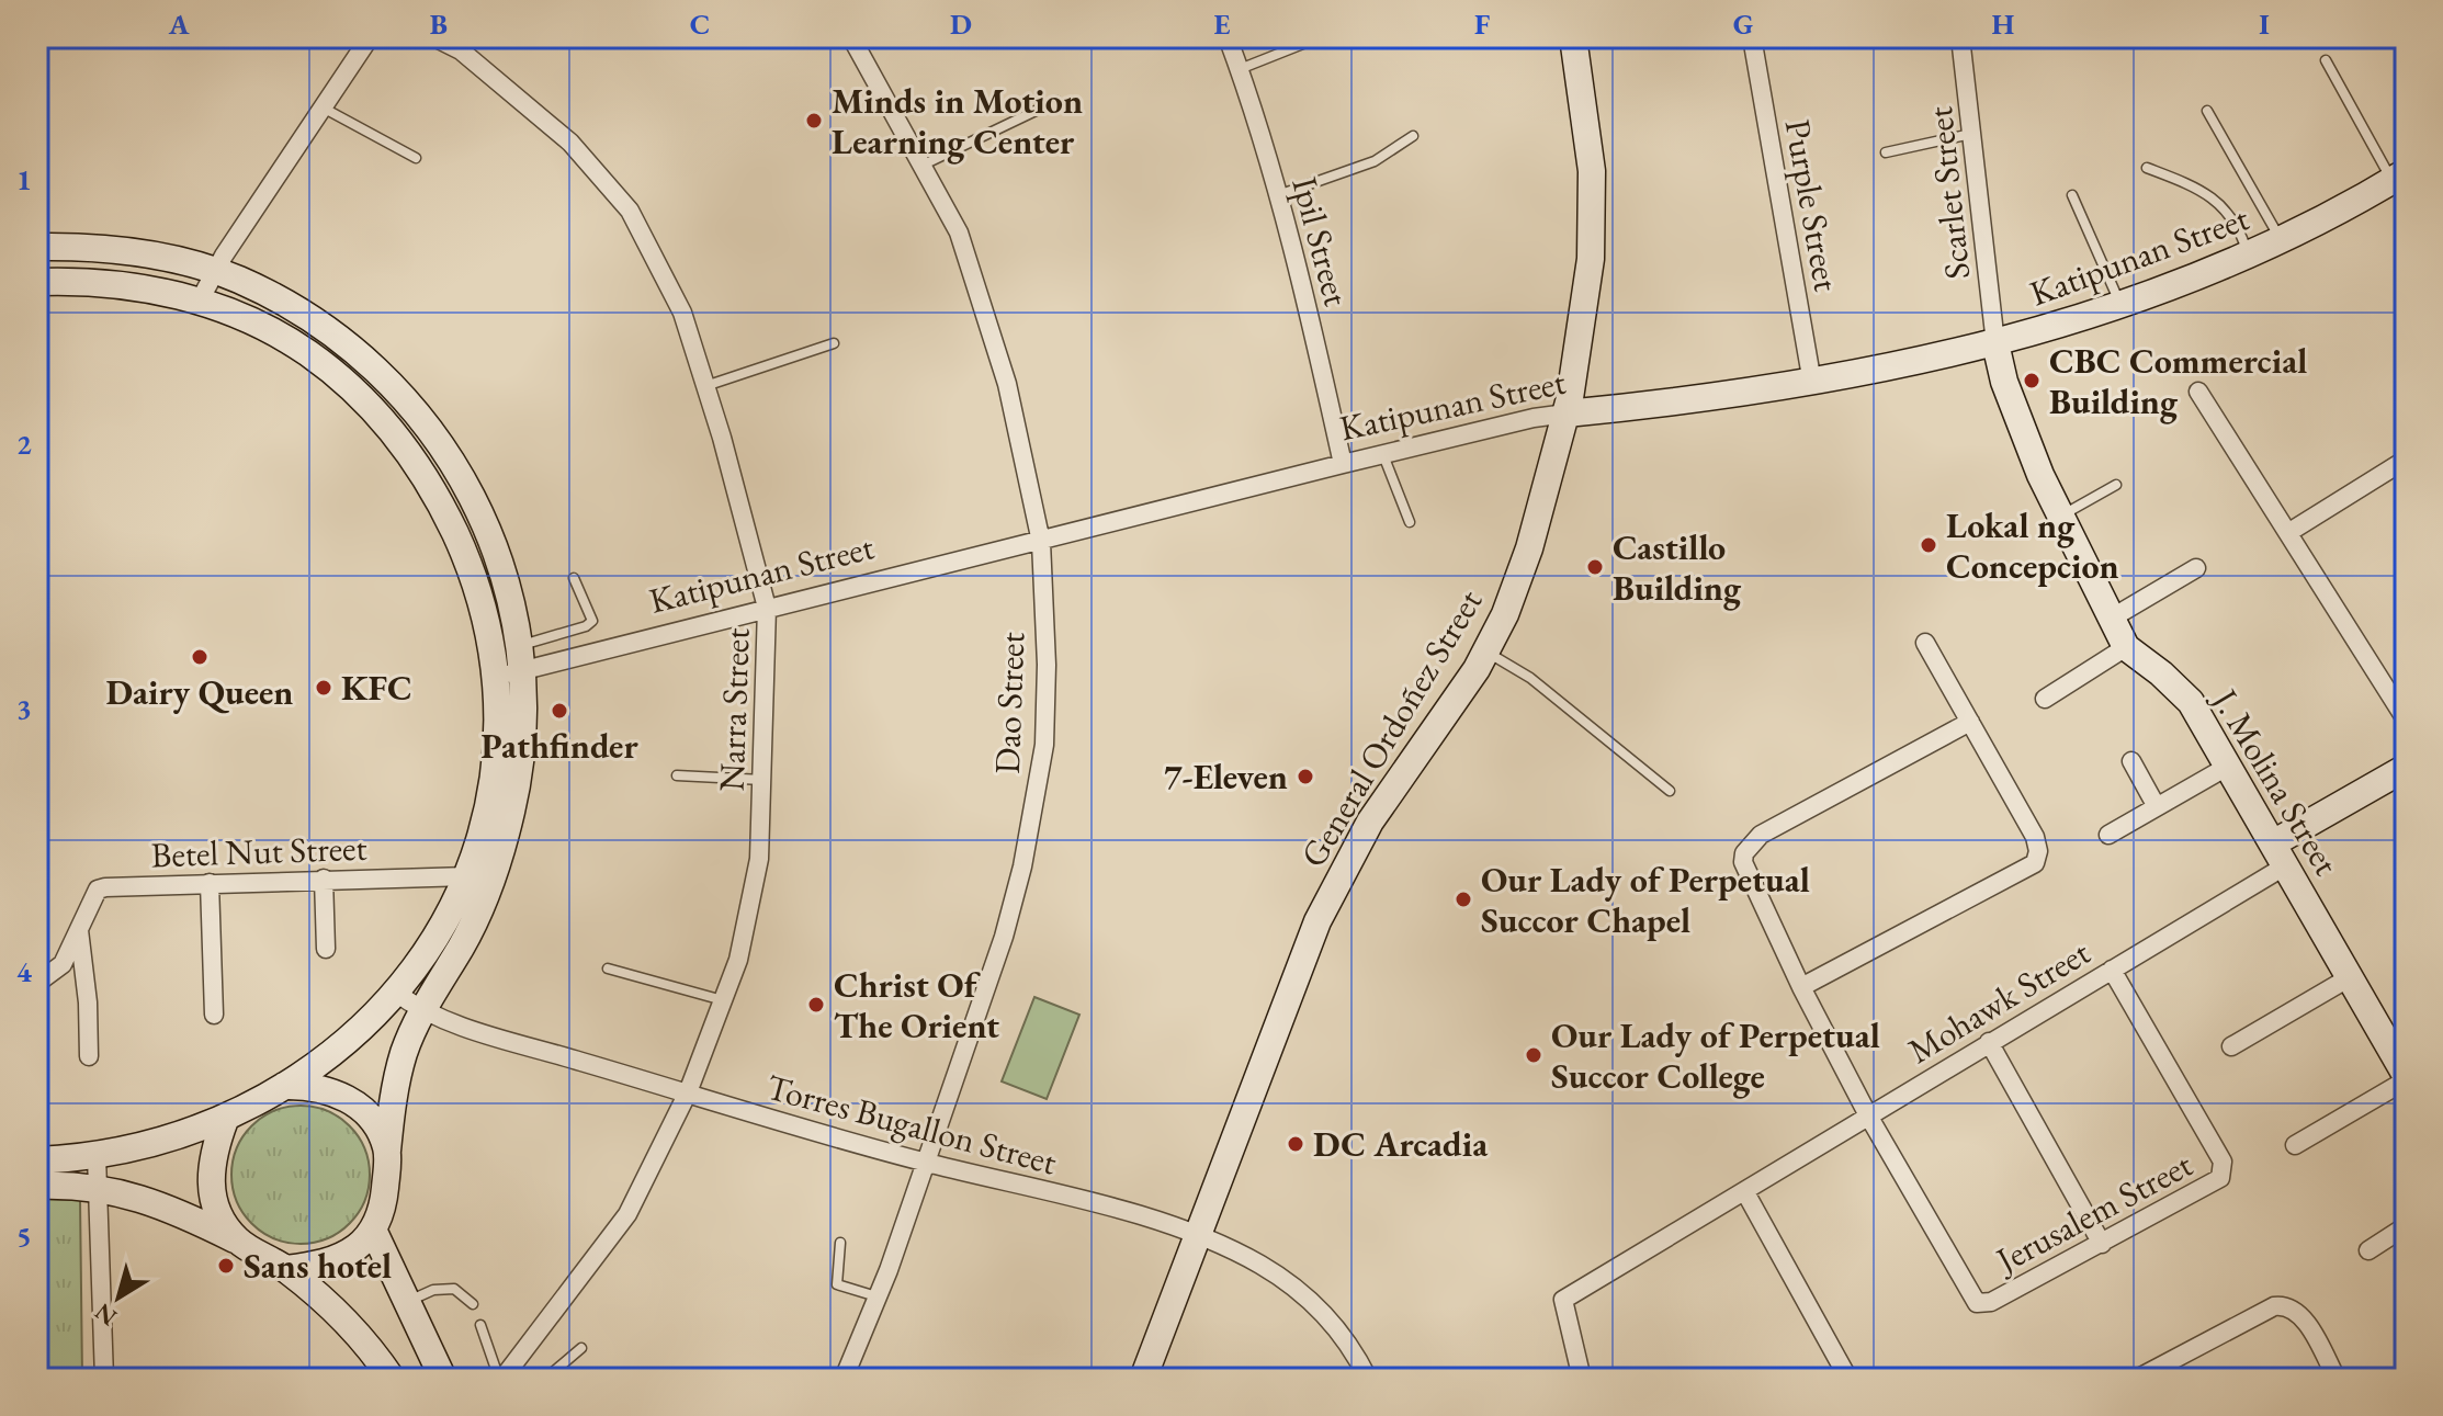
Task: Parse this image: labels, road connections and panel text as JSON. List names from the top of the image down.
{
  "streets": {
    "street": [
      "Scarlet Street",
      "Purple Street",
      "Ipil Street",
      "Katipunan Street",
      "Dao Street",
      "Narra Street",
      "General Ordoñez Street",
      "J. Molina Street",
      "Betel Nut Street",
      "Mohawk Street",
      "Torres Bugallon Street",
      "Jerusalem Street"
    ]
  },
  "crossings": [
    ["Scarlet Street", "Katipunan Street"],
    ["Scarlet Street", "J. Molina Street"],
    ["Purple Street", "Katipunan Street"],
    ["Ipil Street", "Katipunan Street"],
    ["Katipunan Street", "Dao Street"],
    ["Katipunan Street", "Narra Street"],
    ["Katipunan Street", "General Ordoñez Street"],
    ["Katipunan Street", "J. Molina Street"],
    ["Dao Street", "Torres Bugallon Street"],
    ["Narra Street", "Torres Bugallon Street"],
    ["General Ordoñez Street", "Torres Bugallon Street"],
    ["J. Molina Street", "Mohawk Street"],
    ["Mohawk Street", "Jerusalem Street"]
  ],
  "places": [
    "Minds in Motion Learning Center",
    "CBC Commercial Building",
    "Lokal ng Concepcion",
    "Castillo Building",
    "Dairy Queen",
    "KFC",
    "Pathfinder",
    "7-Eleven",
    "Our Lady of Perpetual Succor Chapel",
    "Christ Of The Orient",
    "Our Lady of Perpetual Succor College",
    "DC Arcadia",
    "Sans hotel"
  ],
  "north": "bottom left",
  "grid": {
    "columns": [
      "A",
      "B",
      "C",
      "D",
      "E",
      "F",
      "G",
      "H",
      "I"
    ],
    "rows": [
      "1",
      "2",
      "3",
      "4",
      "5"
    ]
  }
}
